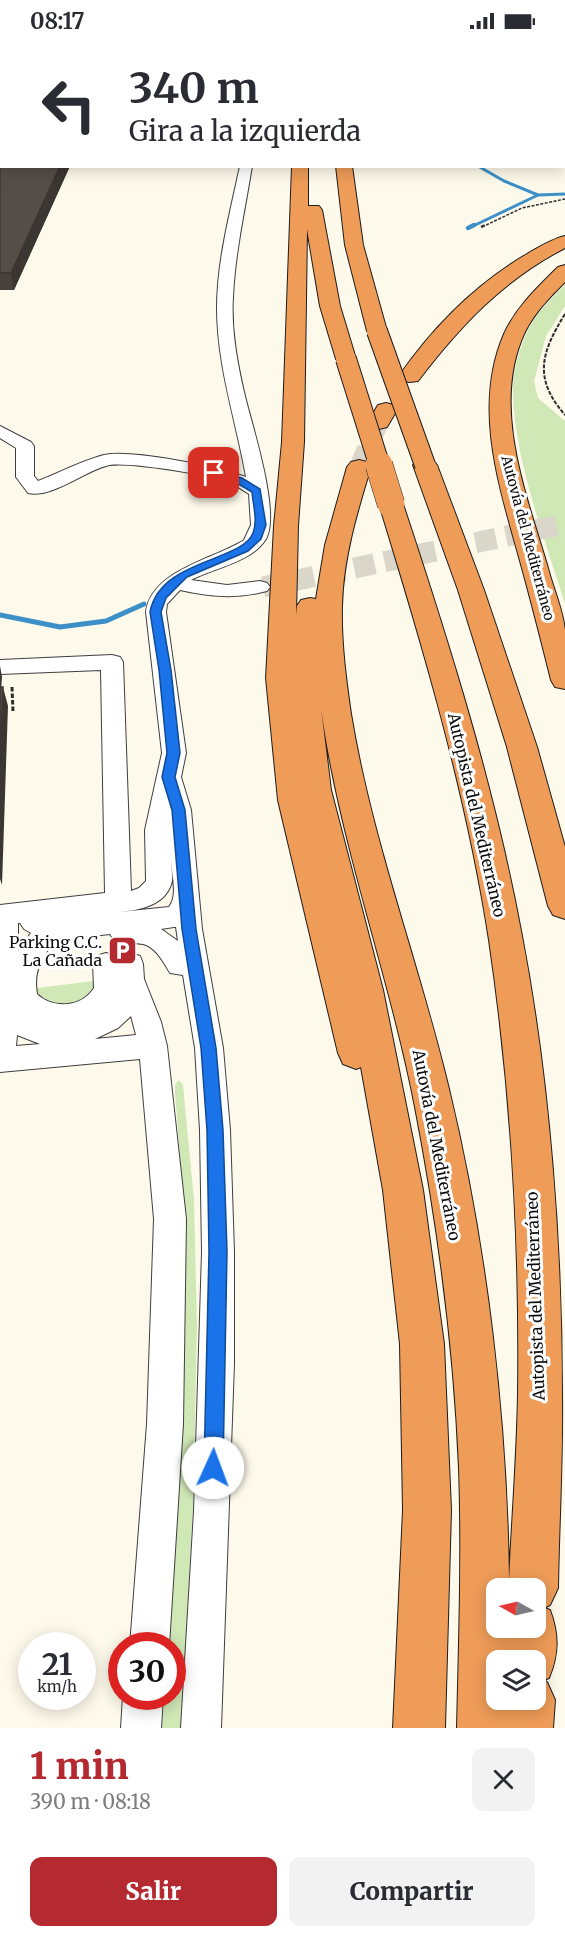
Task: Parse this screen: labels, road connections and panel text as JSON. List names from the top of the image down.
{
  "streets": {
    "highway": ["Autovía del Mediterráneo", "Autopista del Mediterráneo"]
  },
  "places": {
    "parking": ["Parking C.C. La Cañada"]
  },
  "north": "left",
  "page": {
    "status": "08:17",
    "turn": ["340 m", "Gira a la izquierda"],
    "speed": "21 km/h",
    "limit": "30",
    "heading": ["1 min", "390 m · 08:18"],
    "buttons": ["Salir", "Compartir"]
  }
}
